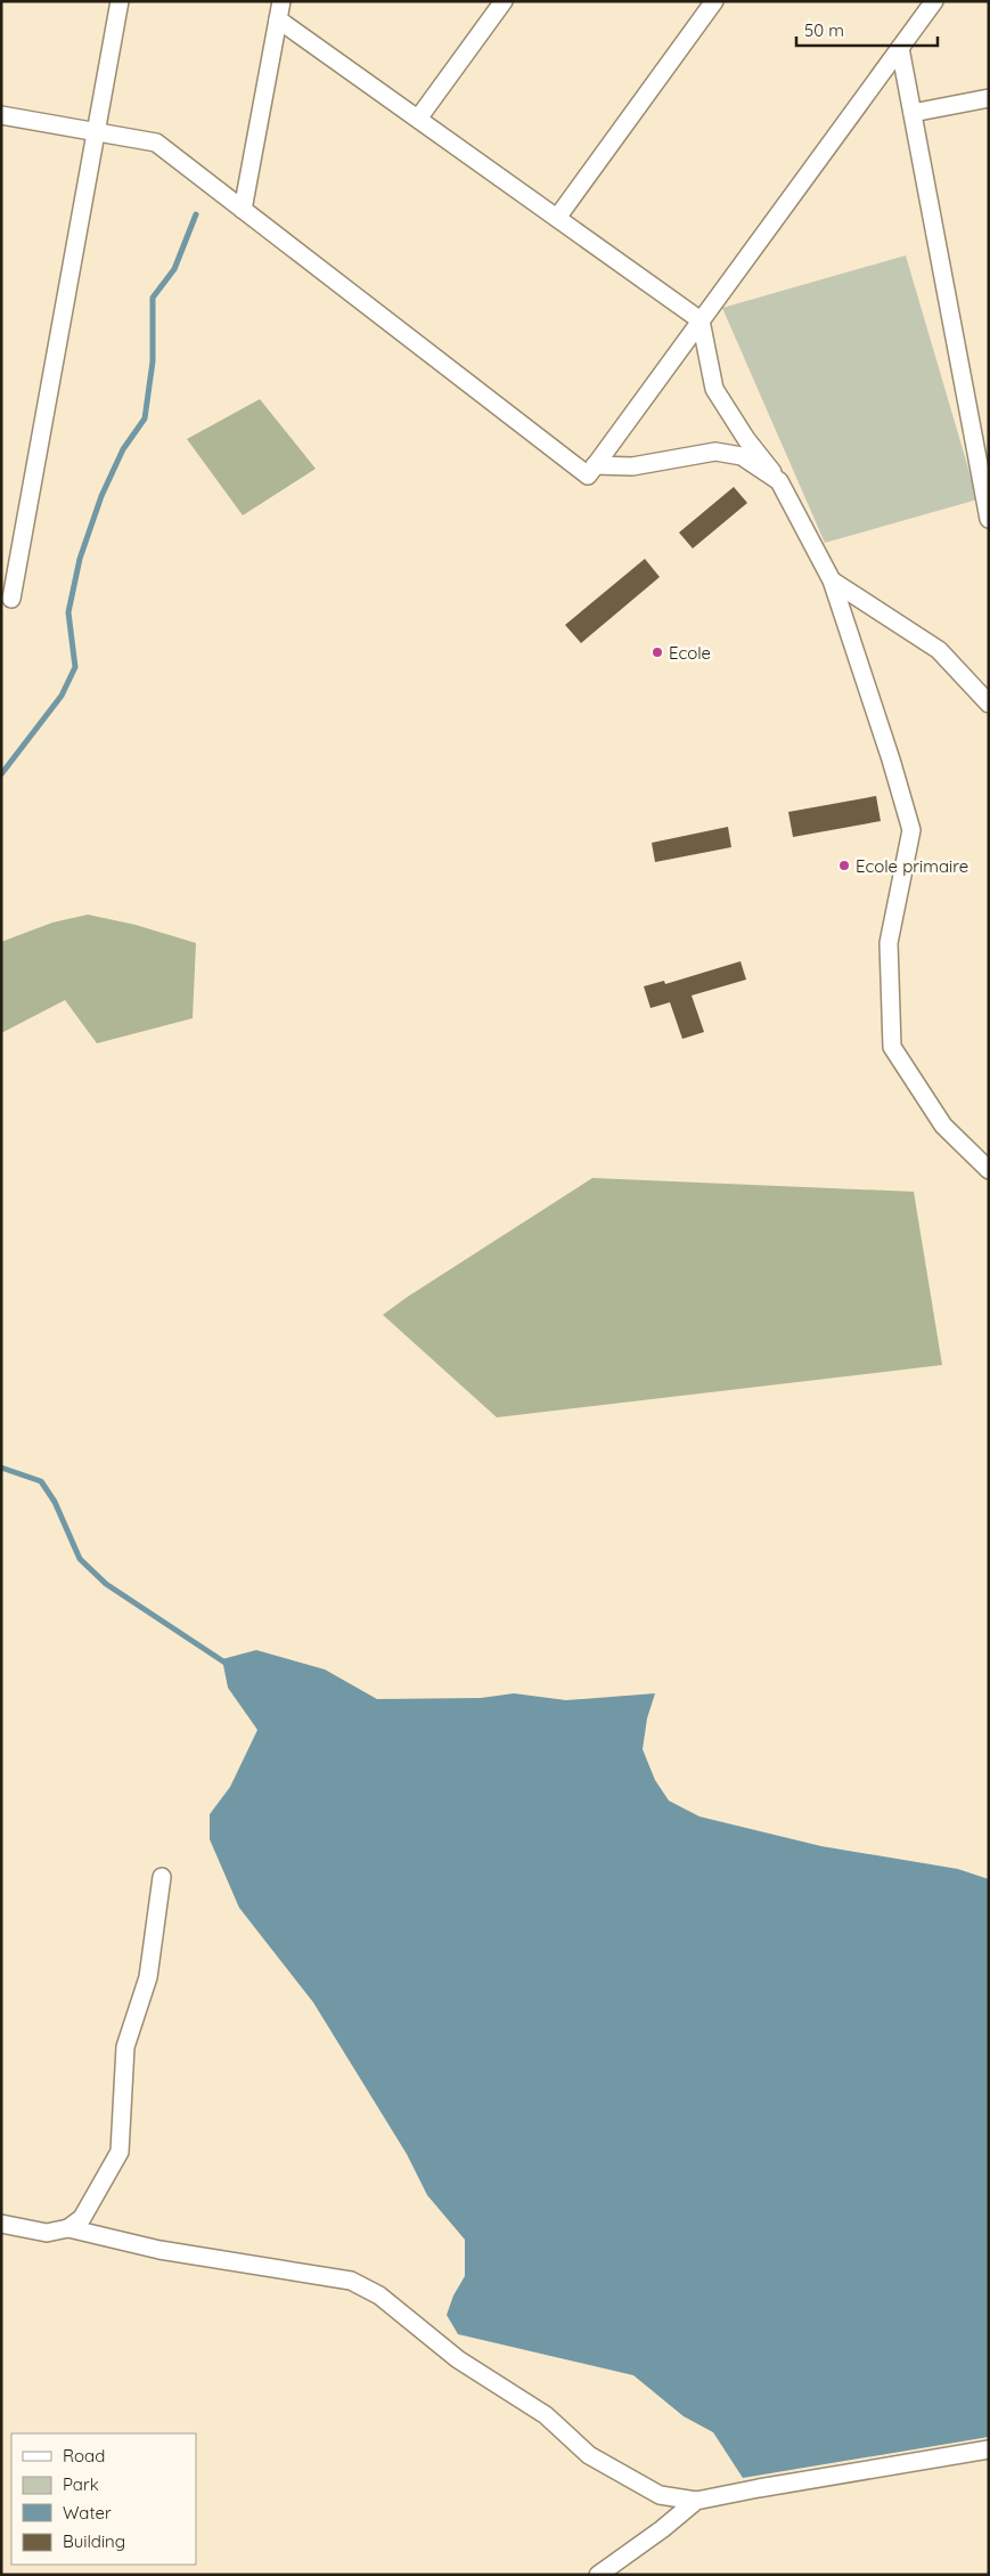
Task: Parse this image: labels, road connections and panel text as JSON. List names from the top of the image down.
{
  "places": ["Ecole", "Ecole primaire"],
  "legend": [
    "Road",
    "Park",
    "Water",
    "Building"
  ],
  "scale_bar": "50 m"
}
